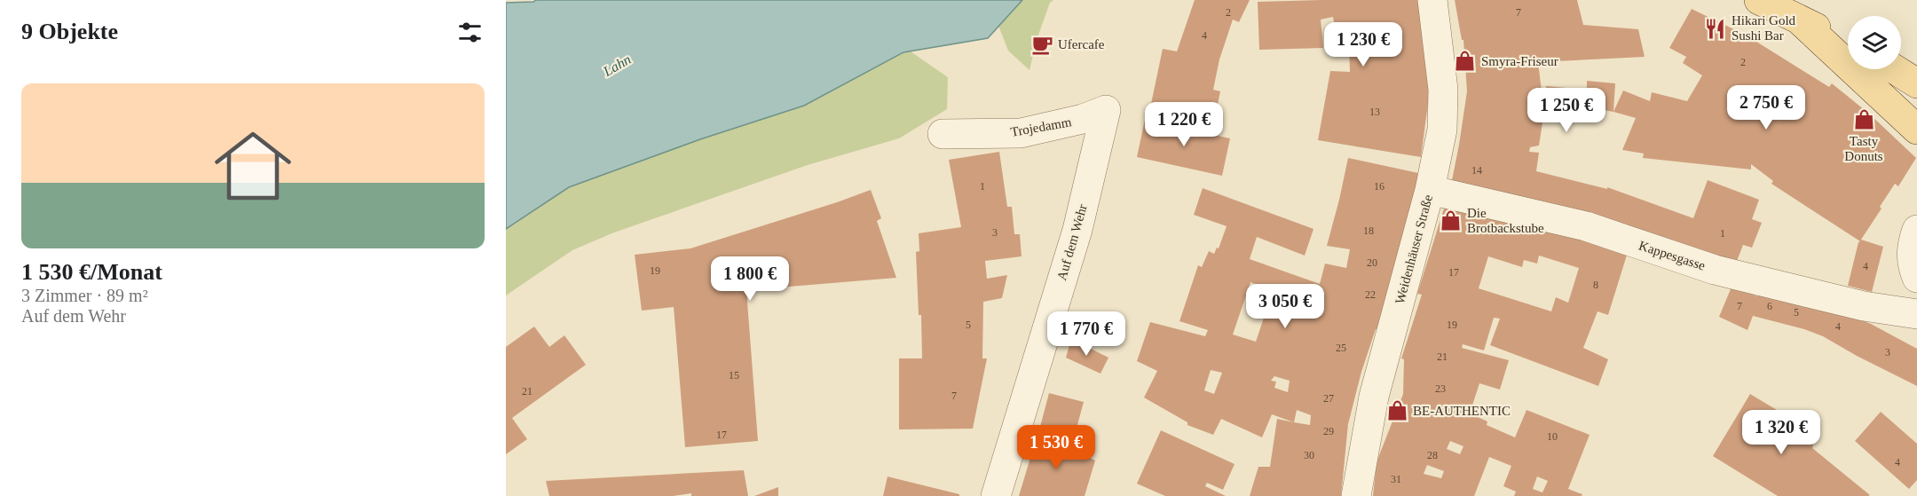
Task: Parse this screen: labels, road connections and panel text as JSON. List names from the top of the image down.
{
  "streets": {
    "street": [
      "Trojedamm",
      "Auf dem Wehr",
      "Weidenhäuser Straße",
      "Kappesgasse"
    ]
  },
  "crossings": [
    ["Trojedamm", "Auf dem Wehr"],
    ["Weidenhäuser Straße", "Kappesgasse"]
  ],
  "water": ["Lahn"],
  "places": {
    "restaurant": ["Hikari Gold Sushi Bar"],
    "cafe": ["Ufercafe"],
    "shop": [
      "Smyra-Friseur",
      "Tasty Donuts",
      "Die Brotbackstube",
      "BE-AUTHENTIC"
    ]
  },
  "house_numbers": [
    "2",
    "7",
    "4",
    "2",
    "13",
    "14",
    "1",
    "16",
    "18",
    "3",
    "1",
    "20",
    "4",
    "19",
    "17",
    "8",
    "22",
    "7",
    "6",
    "5",
    "5",
    "19",
    "4",
    "25",
    "3",
    "21",
    "15",
    "23",
    "21",
    "7",
    "27",
    "29",
    "17",
    "10",
    "30",
    "28",
    "4",
    "31"
  ],
  "page": {
    "heading": "9 Objekte",
    "price": [
      "1 230 €",
      "2 750 €",
      "1 250 €",
      "1 220 €",
      "1 800 €",
      "3 050 €",
      "1 770 €",
      "1 320 €",
      "1 530 €"
    ],
    "list": [
      {
        "name": "1 530 €/Monat",
        "note": "3 Zimmer · 89 m² · Auf dem Wehr"
      }
    ]
  }
}
